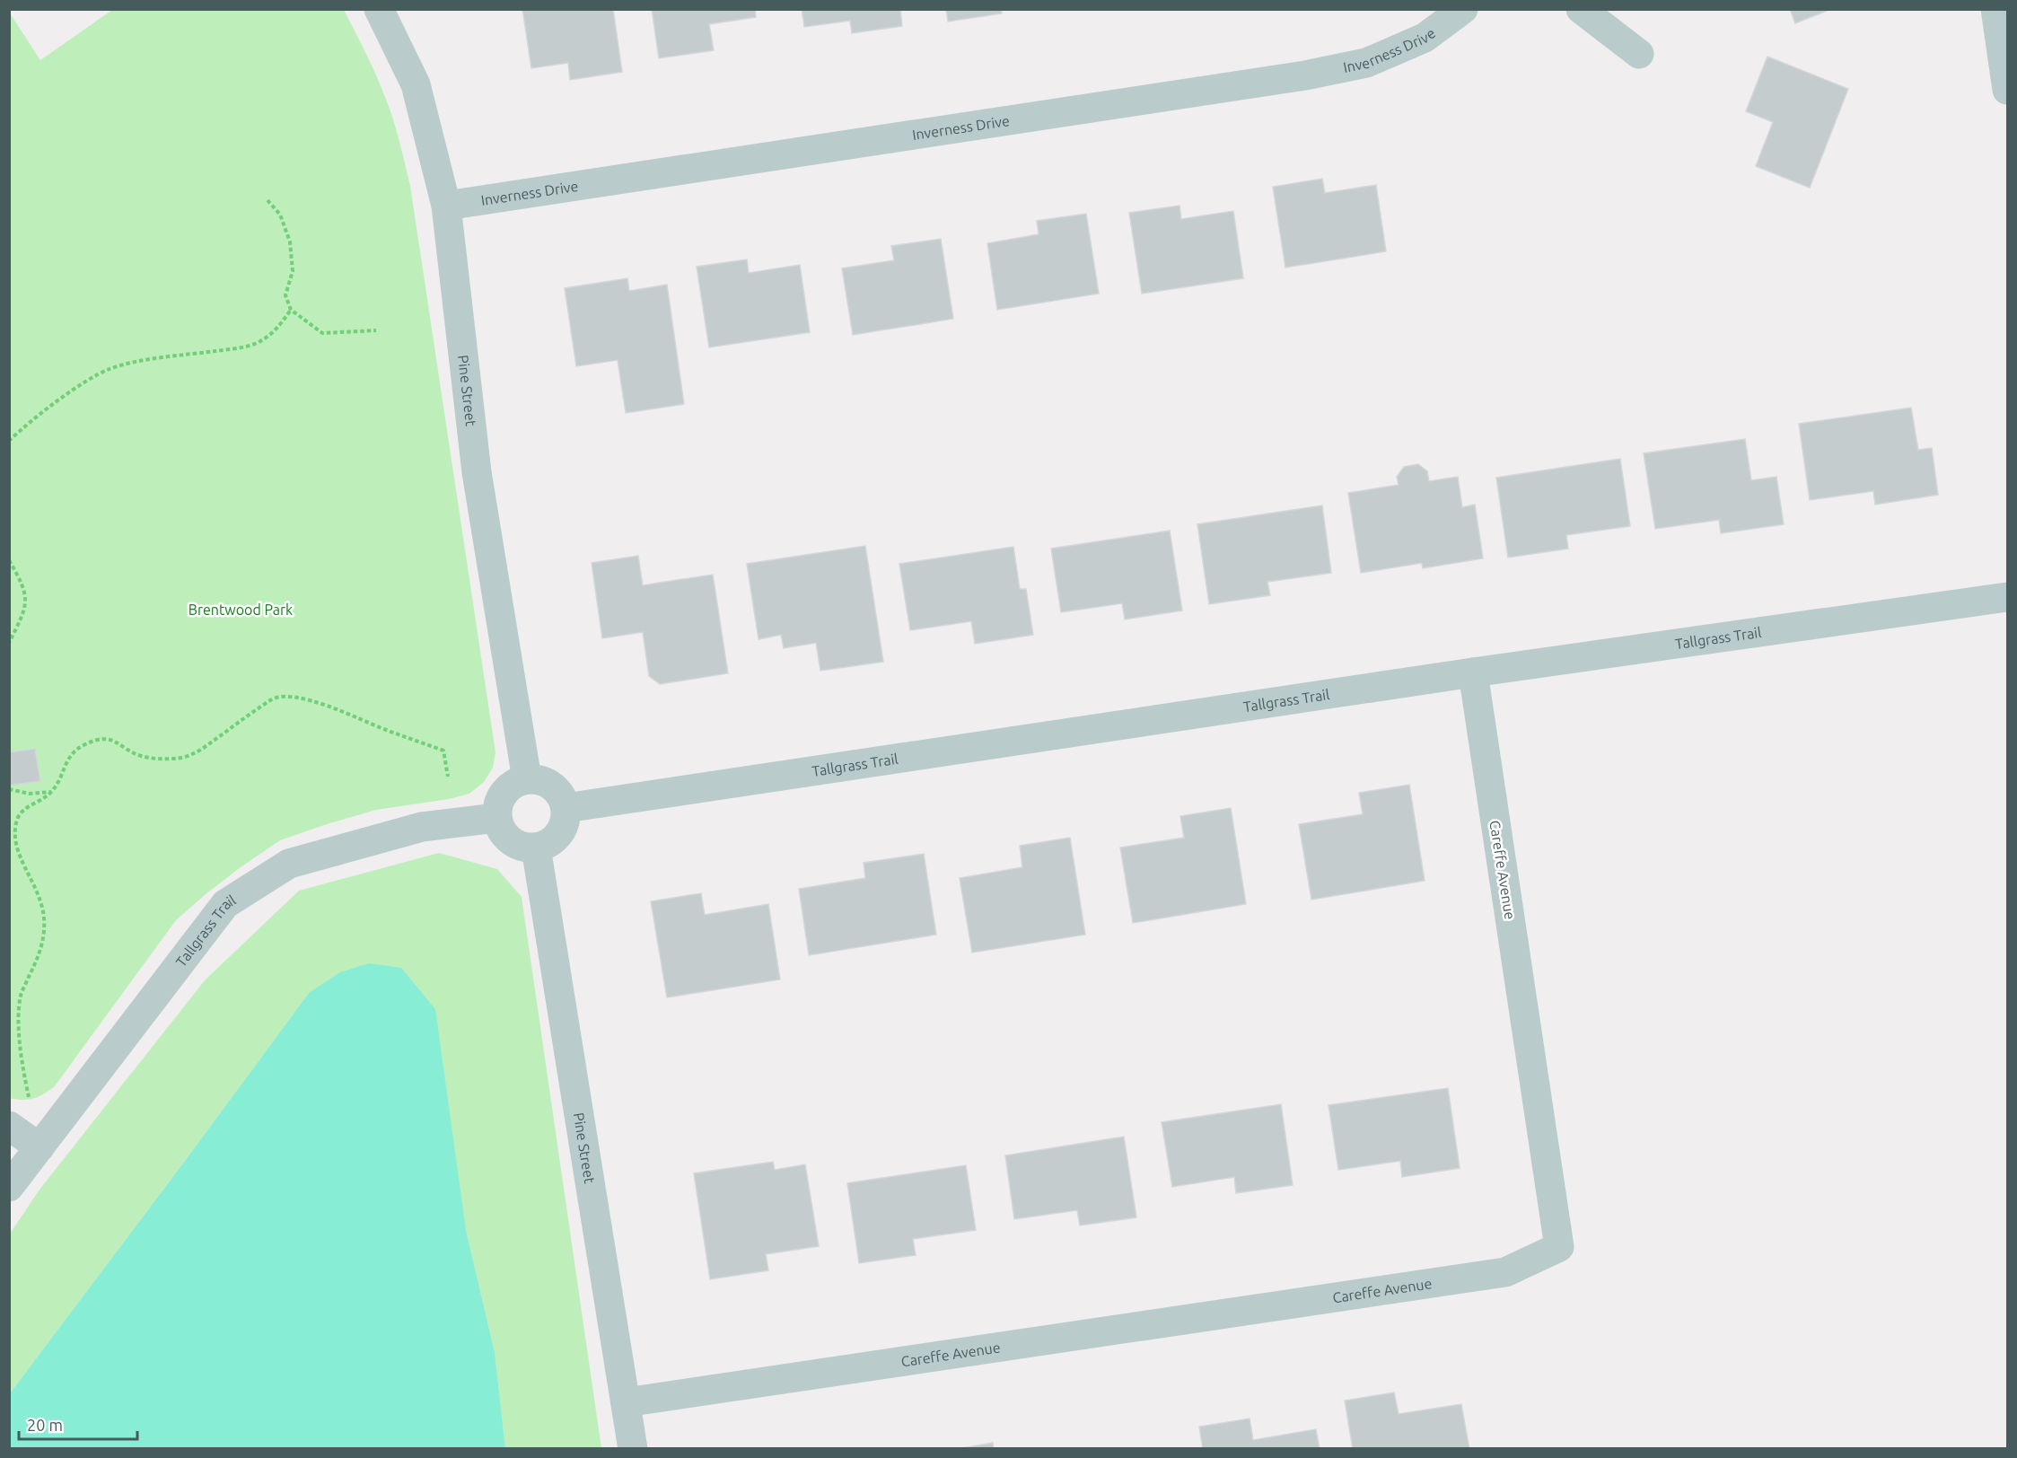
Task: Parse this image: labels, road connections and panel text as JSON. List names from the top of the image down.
{
  "streets": {
    "street": [
      "Inverness Drive",
      "Pine Street",
      "Tallgrass Trail",
      "Careffe Avenue"
    ]
  },
  "crossings": [
    ["Inverness Drive", "Pine Street"],
    ["Pine Street", "Tallgrass Trail"],
    ["Pine Street", "Careffe Avenue"],
    ["Tallgrass Trail", "Careffe Avenue"]
  ],
  "parks": ["Brentwood Park"],
  "scale_bar": "20 m"
}
